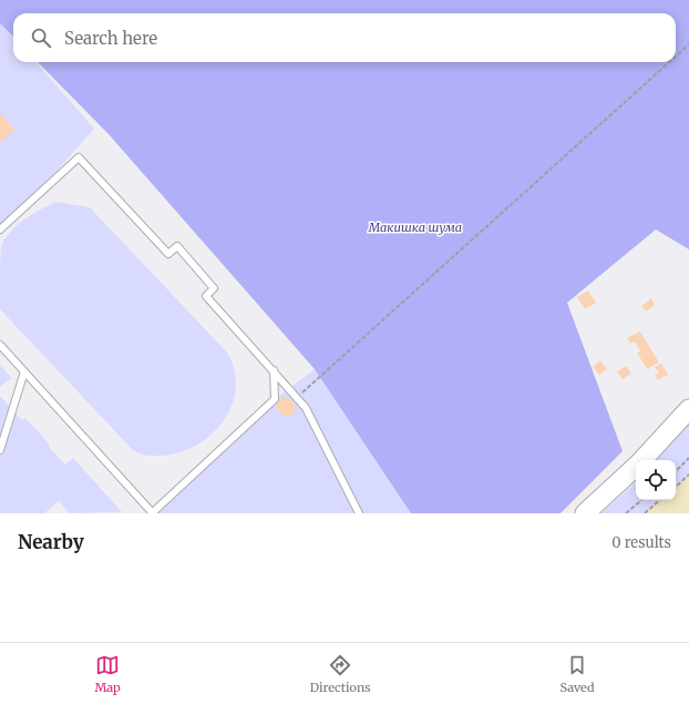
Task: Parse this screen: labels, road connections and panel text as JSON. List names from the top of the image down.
{
  "parks": ["Макишка шума"],
  "page": {
    "search": "Search here",
    "heading": ["Nearby", "0 results"],
    "nav": ["Map", "Directions", "Saved"]
  }
}
